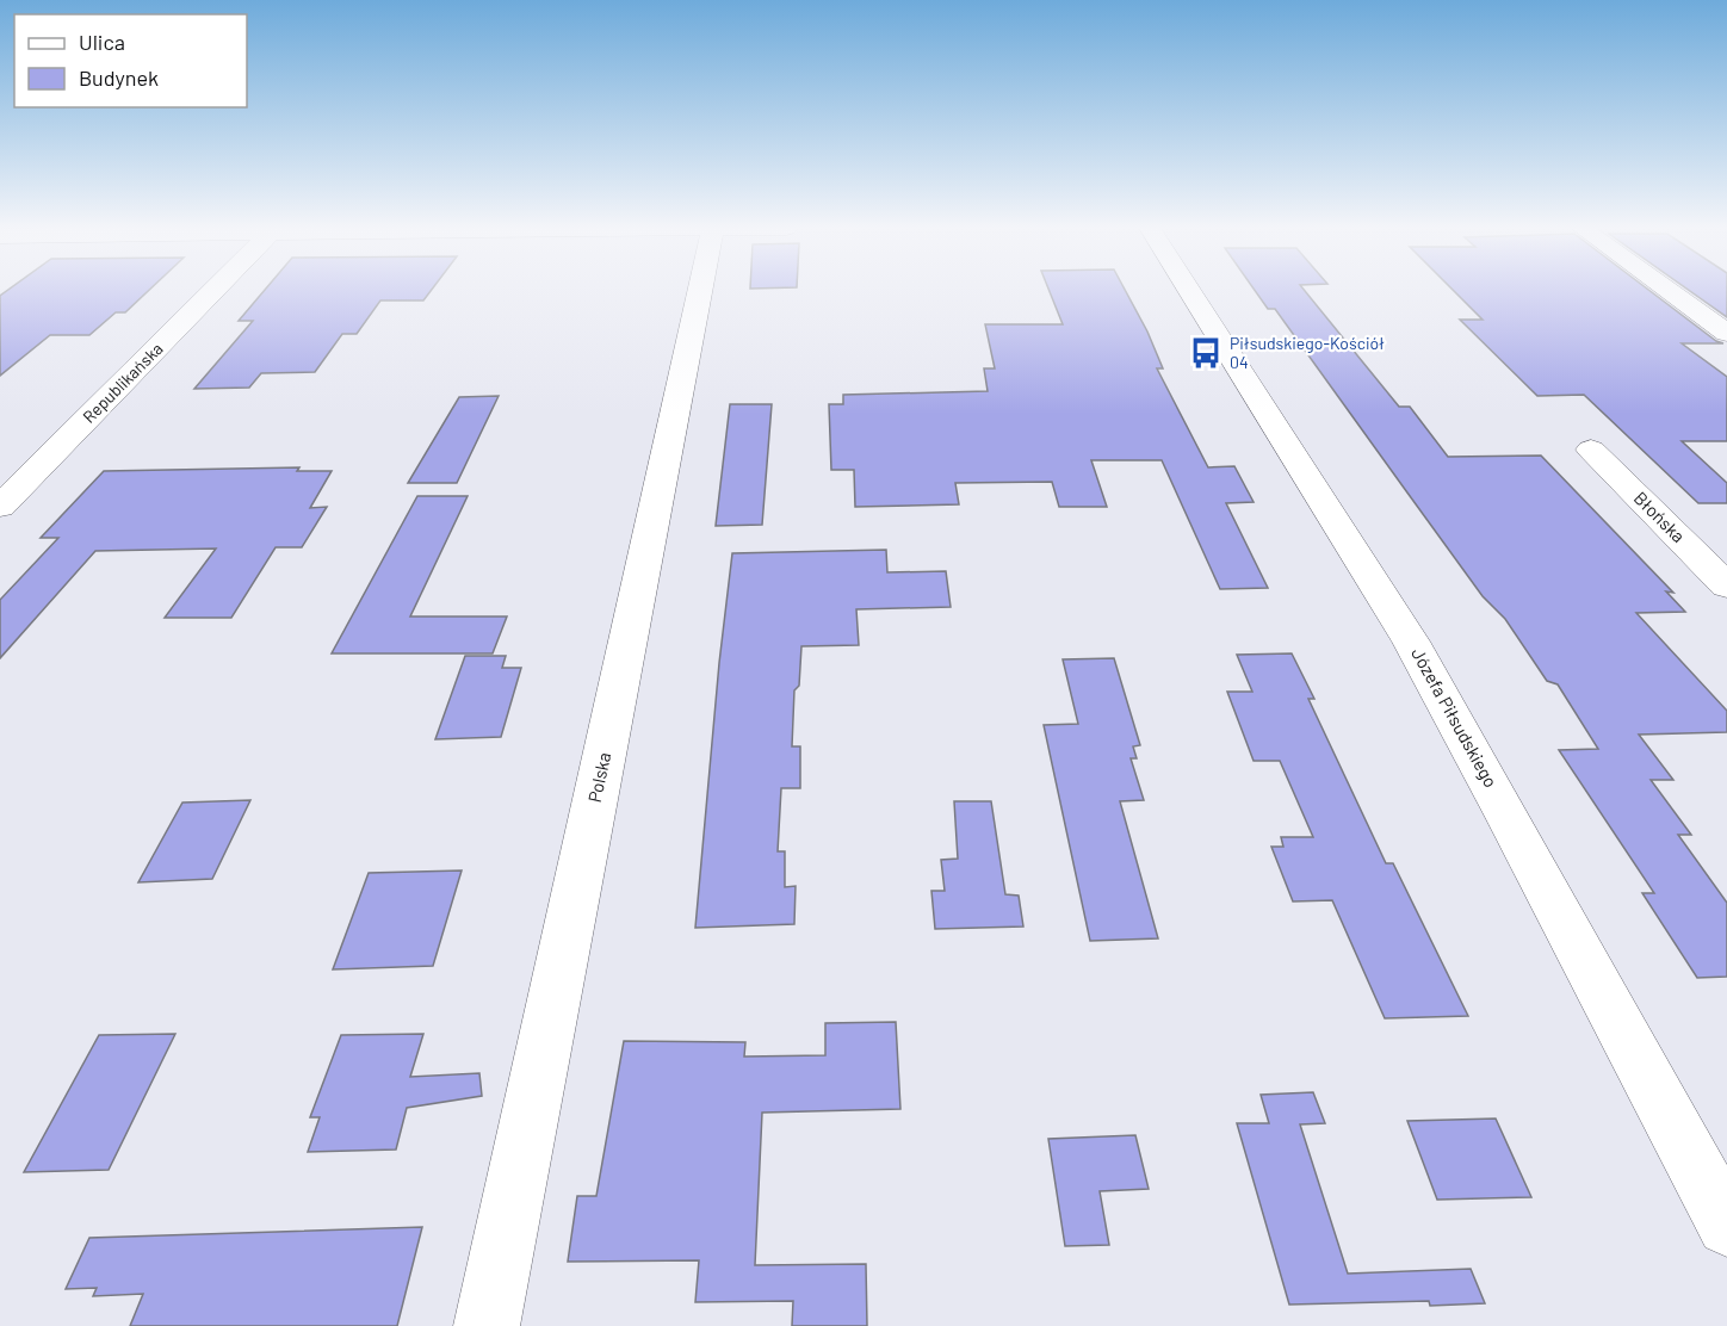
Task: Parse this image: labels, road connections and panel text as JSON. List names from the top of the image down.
{
  "streets": {
    "street": [
      "Republikańska",
      "Błońska",
      "Józefa Piłsudskiego",
      "Polska"
    ]
  },
  "places": {
    "bus stop": ["Piłsudskiego-Kościół 04"]
  },
  "legend": ["Ulica", "Budynek"]
}
